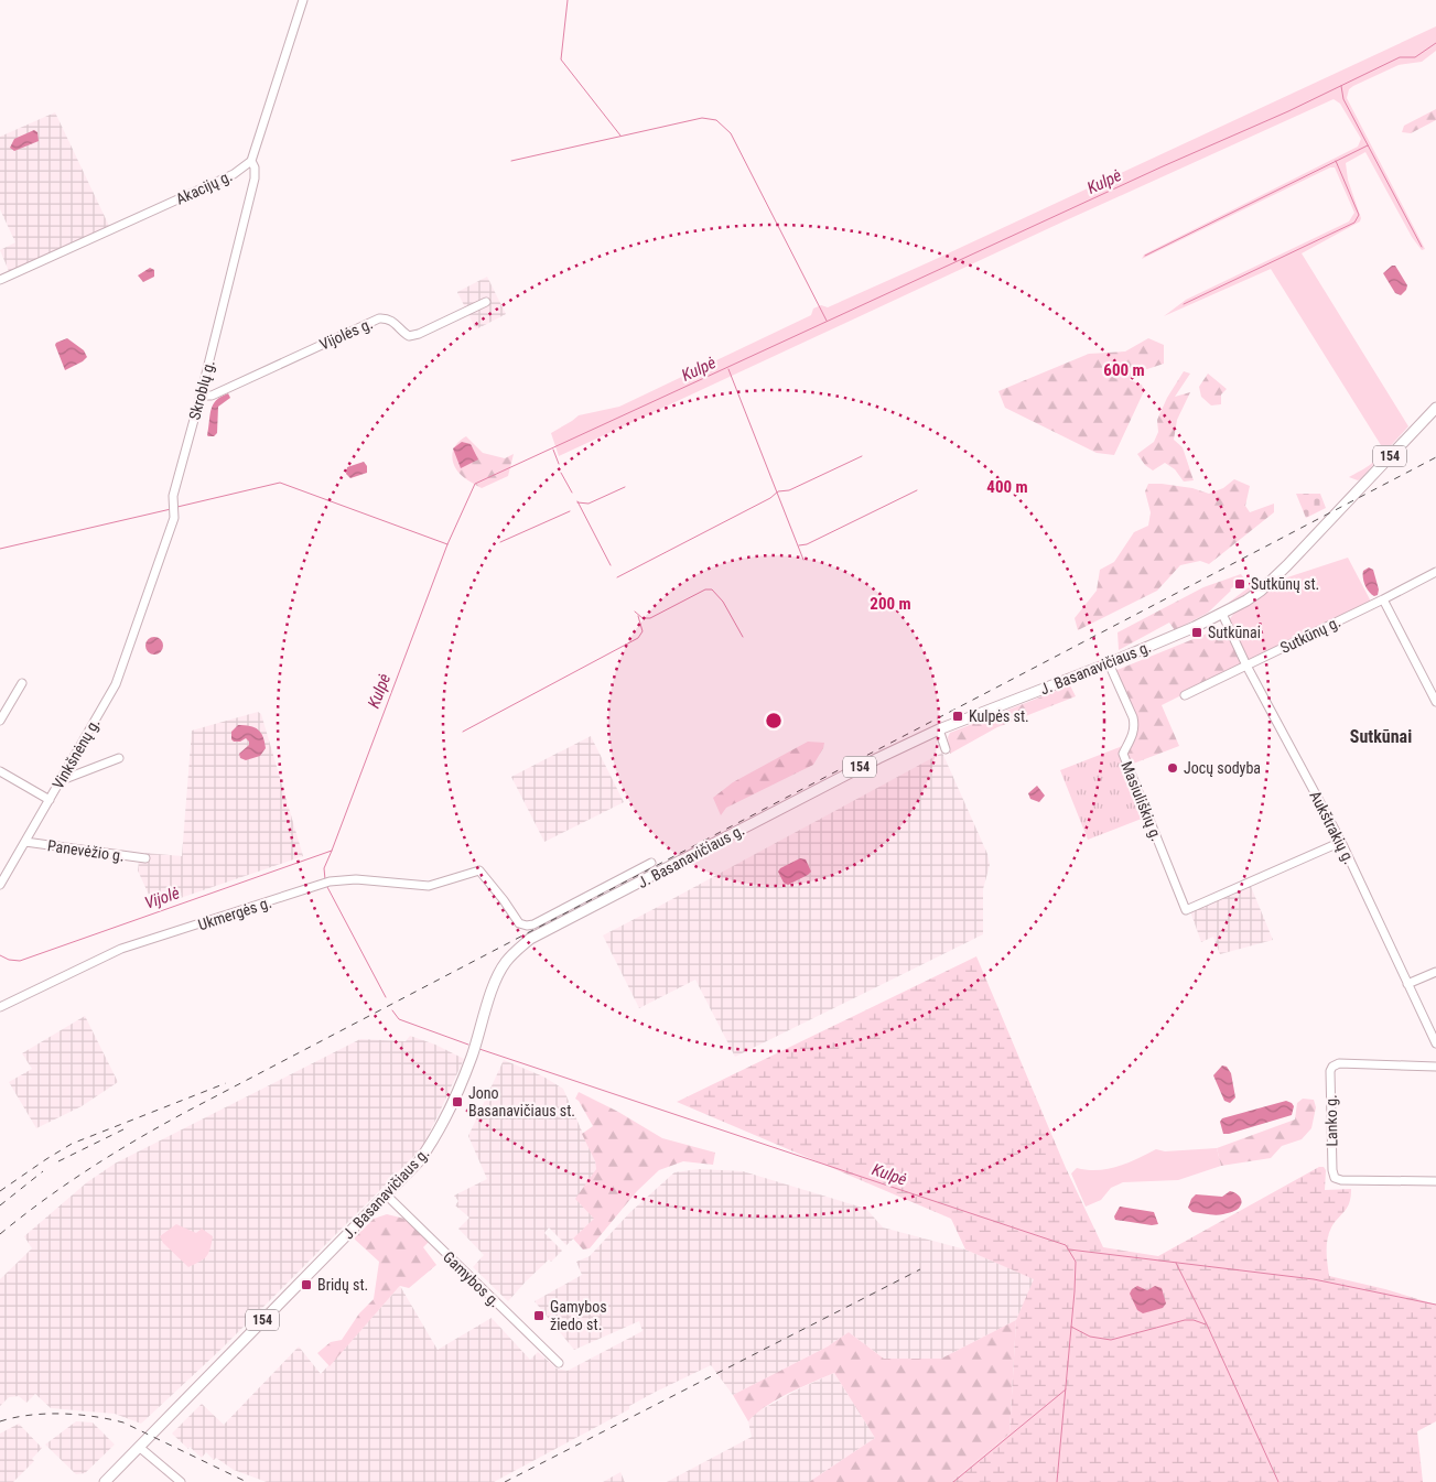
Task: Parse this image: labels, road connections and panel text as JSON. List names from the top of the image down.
{
  "streets": {
    "main road": ["154", "J. Basanavičiaus g."],
    "street": [
      "Akacijų g.",
      "Vijolės g.",
      "Skroblų g.",
      "Sutkūnų g.",
      "Vinkšnėnų g.",
      "Masiuliškių g.",
      "Aukštrakių g.",
      "Panevėžio g.",
      "Ukmergės g.",
      "Lanko g.",
      "Gamybos g."
    ]
  },
  "crossings": [
    ["Akacijų g.", "Skroblų g."],
    ["Vijolės g.", "Skroblų g."],
    ["Skroblų g.", "Vinkšnėnų g."],
    ["Sutkūnų g.", "Aukštrakių g."],
    ["J. Basanavičiaus g.", "Masiuliškių g."],
    ["J. Basanavičiaus g.", "Aukštrakių g."],
    ["J. Basanavičiaus g.", "Gamybos g."],
    ["Vinkšnėnų g.", "Panevėžio g."],
    ["Masiuliškių g.", "Aukštrakių g."]
  ],
  "districts": ["Sutkūnai"],
  "water": ["Kulpė", "Vijolė"],
  "places": {
    "transit": [
      "Sutkūnų st.",
      "Sutkūnai",
      "Kulpės st.",
      "Jono Basanavičiaus st.",
      "Bridų st.",
      "Gamybos žiedo st."
    ],
    "other": ["Jocų sodyba"]
  },
  "rings": ["600 m", "400 m", "200 m"]
}
